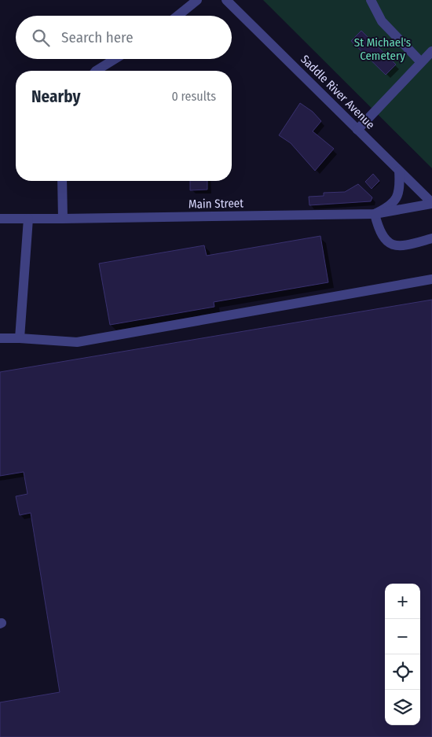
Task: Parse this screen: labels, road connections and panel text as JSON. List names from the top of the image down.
{
  "streets": {
    "street": ["Saddle River Avenue", "Main Street"]
  },
  "crossings": [
    ["Saddle River Avenue", "Main Street"]
  ],
  "parks": ["St Michael's Cemetery"],
  "page": {
    "search": "Search here",
    "heading": ["Nearby", "0 results"],
    "map_buttons": ["+", "−"]
  }
}
